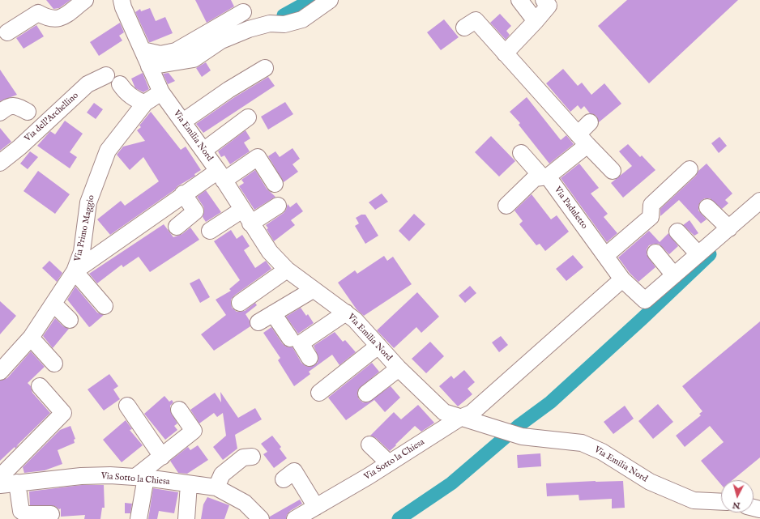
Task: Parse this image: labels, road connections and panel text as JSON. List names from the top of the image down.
{
  "streets": {
    "street": [
      "Via dell'Archellino",
      "Via Emilia Nord",
      "Via Paduletto",
      "Via Primo Maggio",
      "Via Sotto la Chiesa"
    ]
  },
  "crossings": [
    ["Via Emilia Nord", "Via Primo Maggio"],
    ["Via Emilia Nord", "Via Sotto la Chiesa"],
    ["Via Paduletto", "Via Sotto la Chiesa"]
  ],
  "north": "bottom"
}
